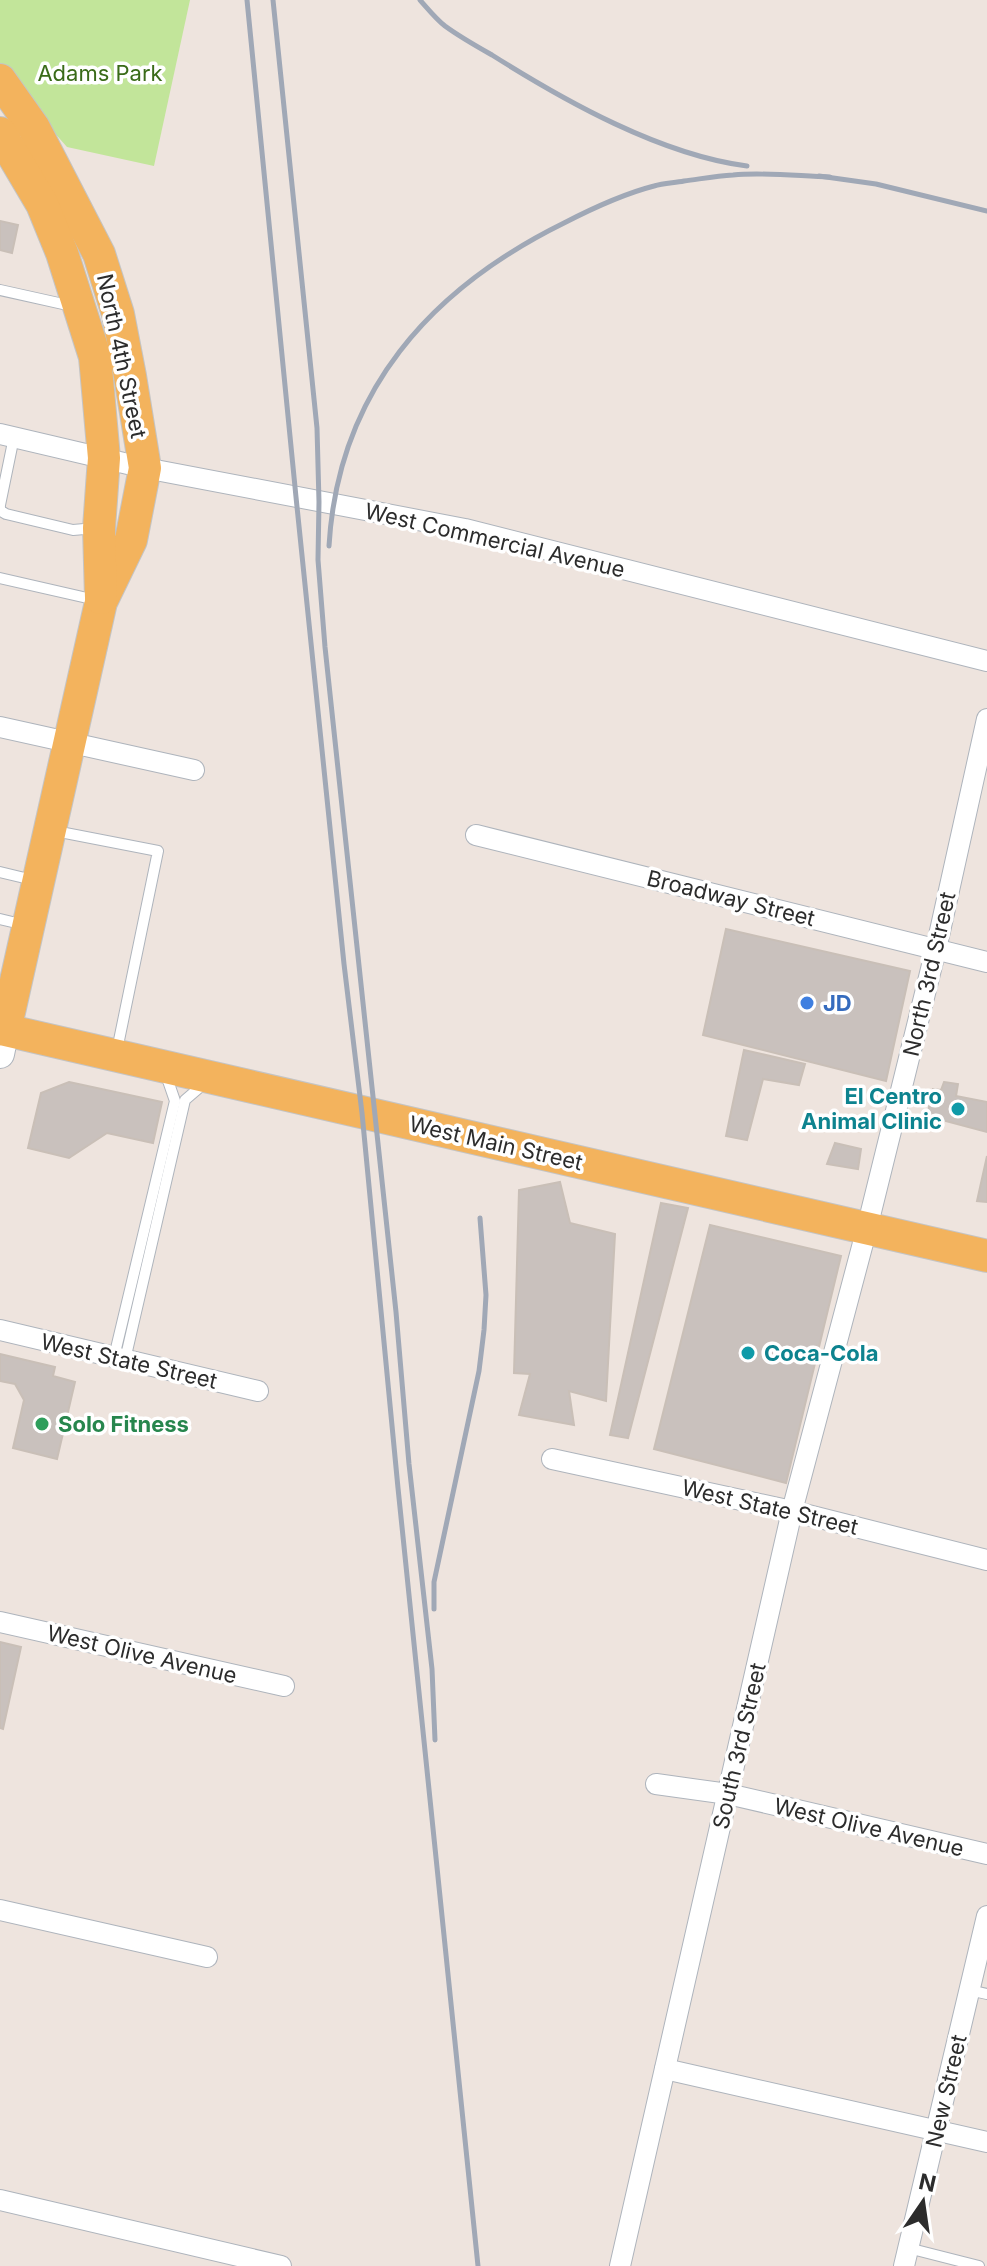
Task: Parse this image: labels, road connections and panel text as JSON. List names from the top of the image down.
{
  "streets": {
    "main road": ["North 4th Street", "West Main Street"],
    "street": [
      "West Commercial Avenue",
      "Broadway Street",
      "North 3rd Street",
      "West State Street",
      "West Olive Avenue",
      "South 3rd Street",
      "New Street"
    ]
  },
  "crossings": [
    ["North 4th Street", "West Commercial Avenue"],
    ["North 4th Street", "West Main Street"],
    ["Broadway Street", "North 3rd Street"],
    ["North 3rd Street", "West Main Street"],
    ["North 3rd Street", "South 3rd Street"],
    ["West Main Street", "South 3rd Street"],
    ["West State Street", "South 3rd Street"],
    ["West Olive Avenue", "South 3rd Street"]
  ],
  "parks": ["Adams Park"],
  "places": [
    "JD",
    "El Centro Animal Clinic",
    "Coca-Cola",
    "Solo Fitness"
  ],
  "north": "top"
}
